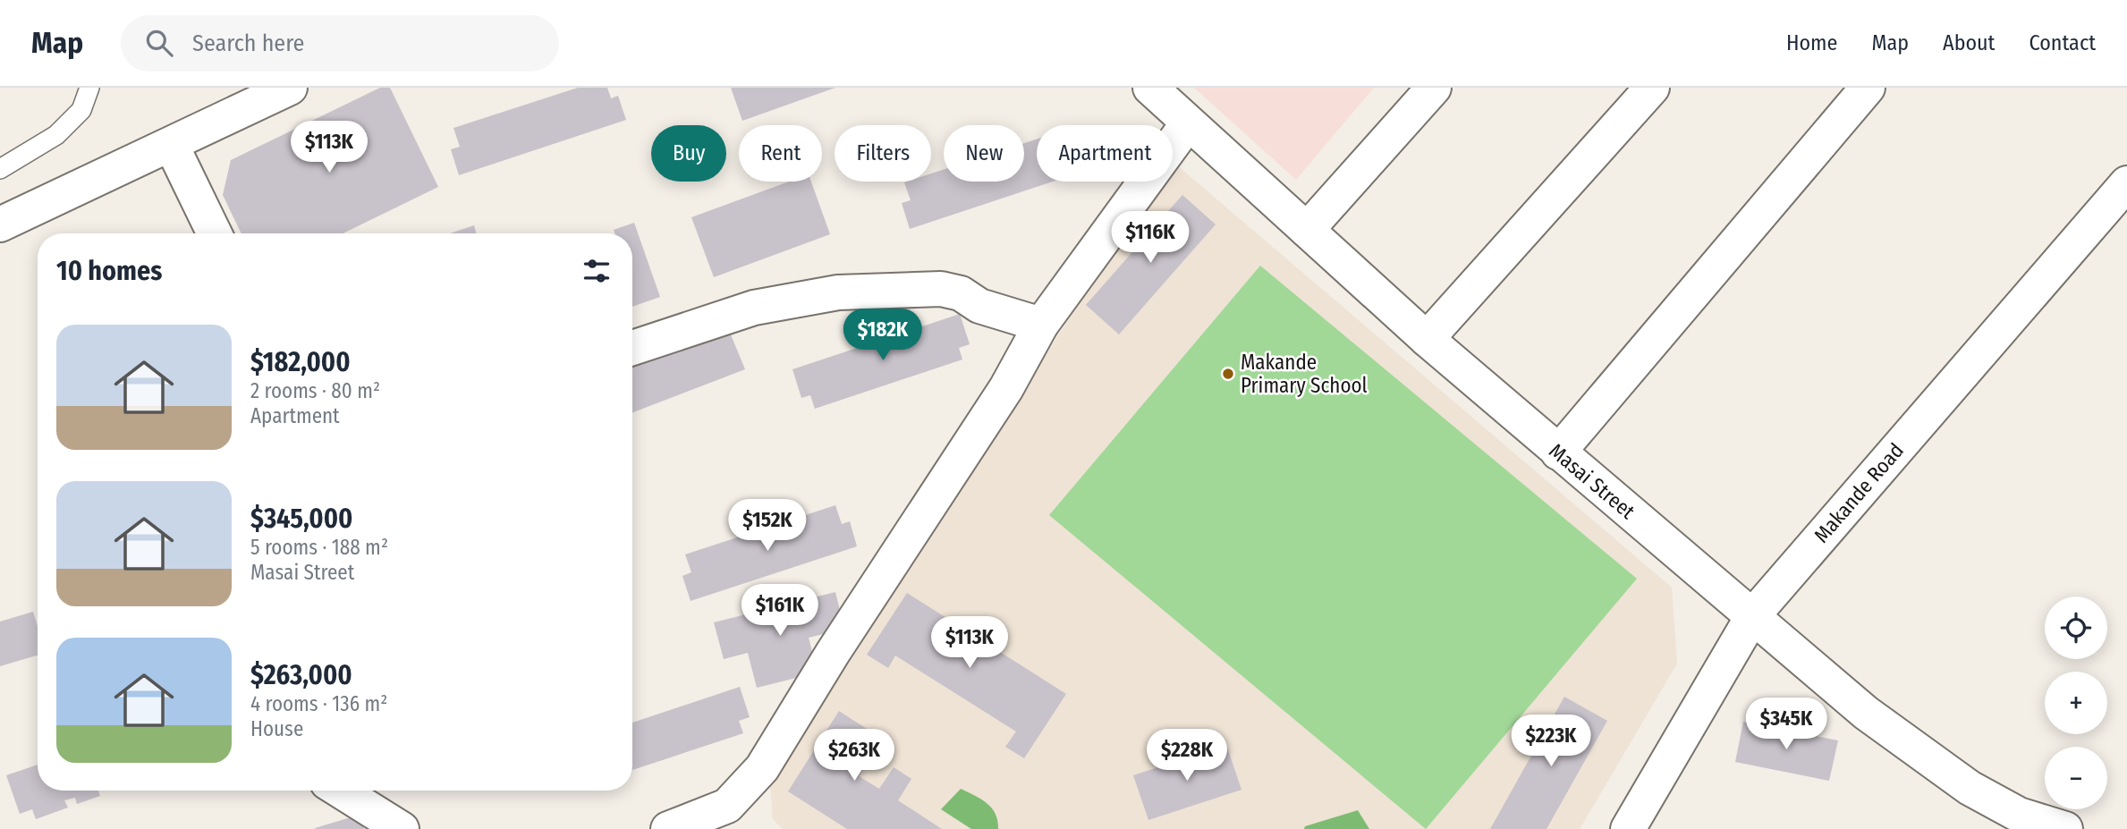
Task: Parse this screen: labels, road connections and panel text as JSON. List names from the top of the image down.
{
  "streets": {
    "street": ["Masai Street", "Makande Road"]
  },
  "crossings": [
    ["Masai Street", "Makande Road"]
  ],
  "places": ["Makande Primary School"],
  "page": {
    "header": "Map",
    "search": "Search here",
    "nav": [
      "Home",
      "Map",
      "About",
      "Contact"
    ],
    "price": [
      "$113K",
      "$116K",
      "$182K",
      "$152K",
      "$161K",
      "$113K",
      "$345K",
      "$223K",
      "$263K",
      "$228K"
    ],
    "chip": [
      "Buy",
      "Rent",
      "Filters",
      "New",
      "Apartment"
    ],
    "heading": "10 homes",
    "list": [
      {
        "name": "$182,000",
        "note": "2 rooms · 80 m² · Apartment"
      },
      {
        "name": "$345,000",
        "note": "5 rooms · 188 m² · Masai Street"
      },
      {
        "name": "$263,000",
        "note": "4 rooms · 136 m² · House"
      }
    ],
    "map_buttons": ["+", "−"]
  }
}
